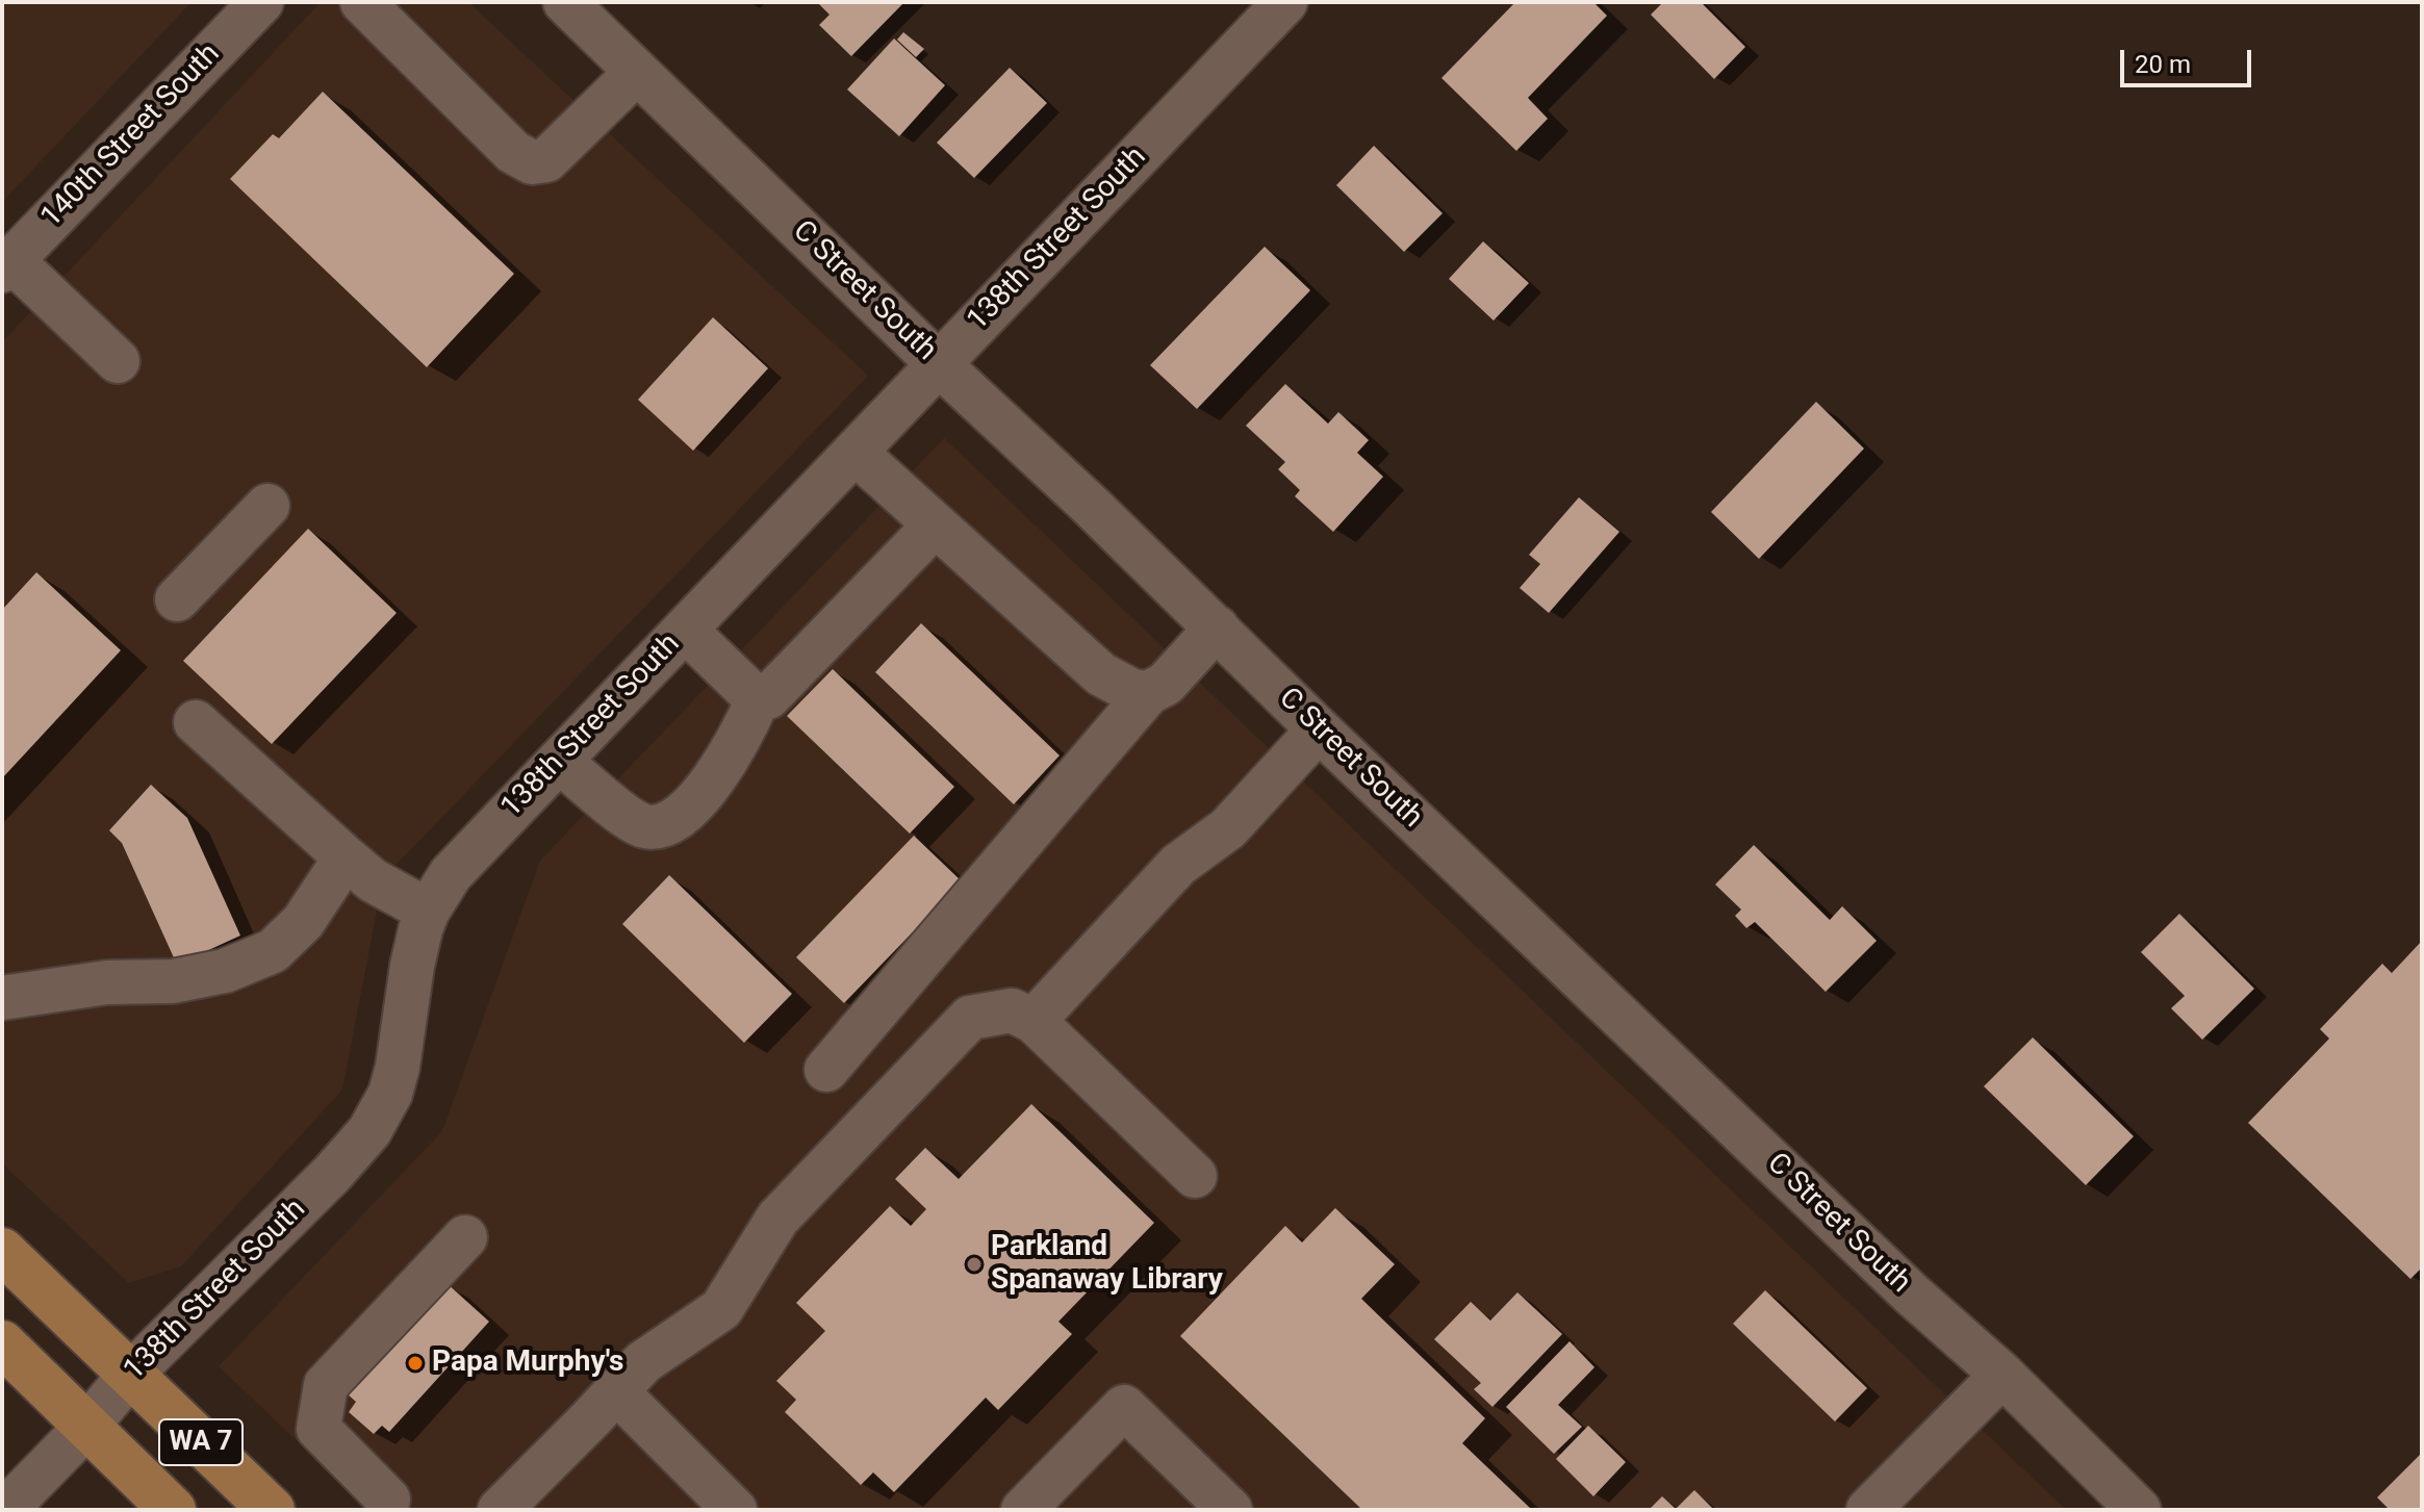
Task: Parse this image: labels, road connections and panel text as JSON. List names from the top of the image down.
{
  "streets": {
    "main road": ["WA 7"],
    "street": ["140th Street South", "138th Street South", "C Street South"]
  },
  "crossings": [
    ["138th Street South", "C Street South"],
    ["138th Street South", "WA 7"]
  ],
  "places": ["Parkland Spanaway Library", "Papa Murphy's"],
  "scale_bar": "20 m"
}
